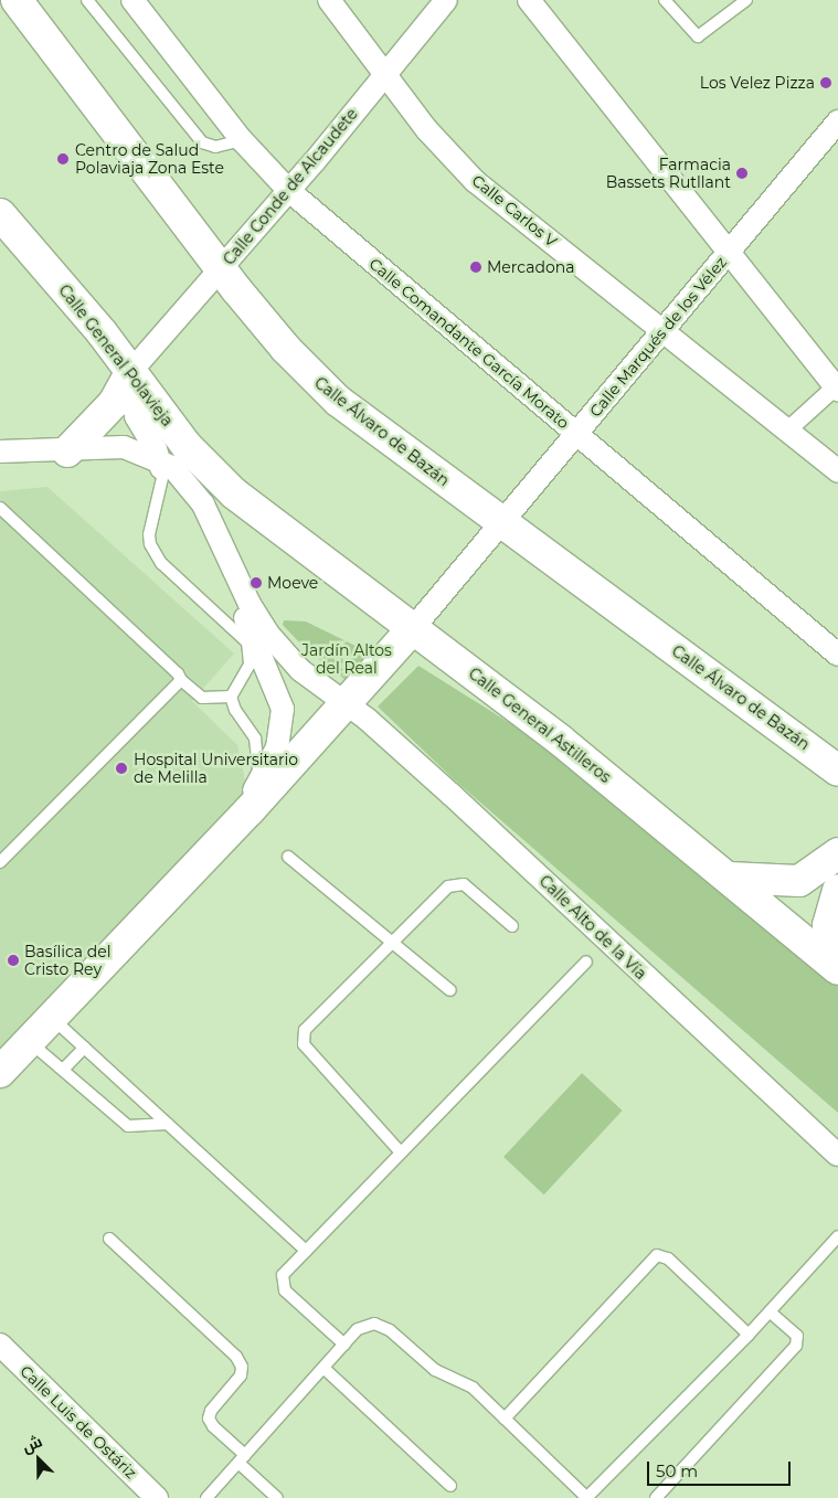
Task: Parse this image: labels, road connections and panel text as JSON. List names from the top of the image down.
{
  "streets": {
    "main road": ["Calle General Polavieja", "Calle Álvaro de Bazán", "Calle General Astilleros"],
    "street": [
      "Calle Conde de Alcaudete",
      "Calle Carlos V",
      "Calle Marqués de los Vélez",
      "Calle Comandante García Morato",
      "Calle Alto de la Vía",
      "Calle Luis de Ostáriz"
    ]
  },
  "crossings": [
    ["Calle Conde de Alcaudete", "Calle Carlos V"],
    ["Calle Conde de Alcaudete", "Calle Comandante García Morato"],
    ["Calle Conde de Alcaudete", "Calle General Polavieja"],
    ["Calle Conde de Alcaudete", "Calle Álvaro de Bazán"],
    ["Calle Carlos V", "Calle Marqués de los Vélez"],
    ["Calle Marqués de los Vélez", "Calle Comandante García Morato"],
    ["Calle Marqués de los Vélez", "Calle Álvaro de Bazán"],
    ["Calle Marqués de los Vélez", "Calle General Astilleros"],
    ["Calle General Polavieja", "Calle General Astilleros"]
  ],
  "parks": ["Jardín Altos del Real"],
  "places": [
    "Los Velez Pizza",
    "Centro de Salud Polaviaja Zona Este",
    "Farmacia Bassets Rutllant",
    "Mercadona",
    "Moeve",
    "Hospital Universitario de Melilla",
    "Basílica del Cristo Rey"
  ],
  "scale_bar": "50 m",
  "north": "top left"
}
